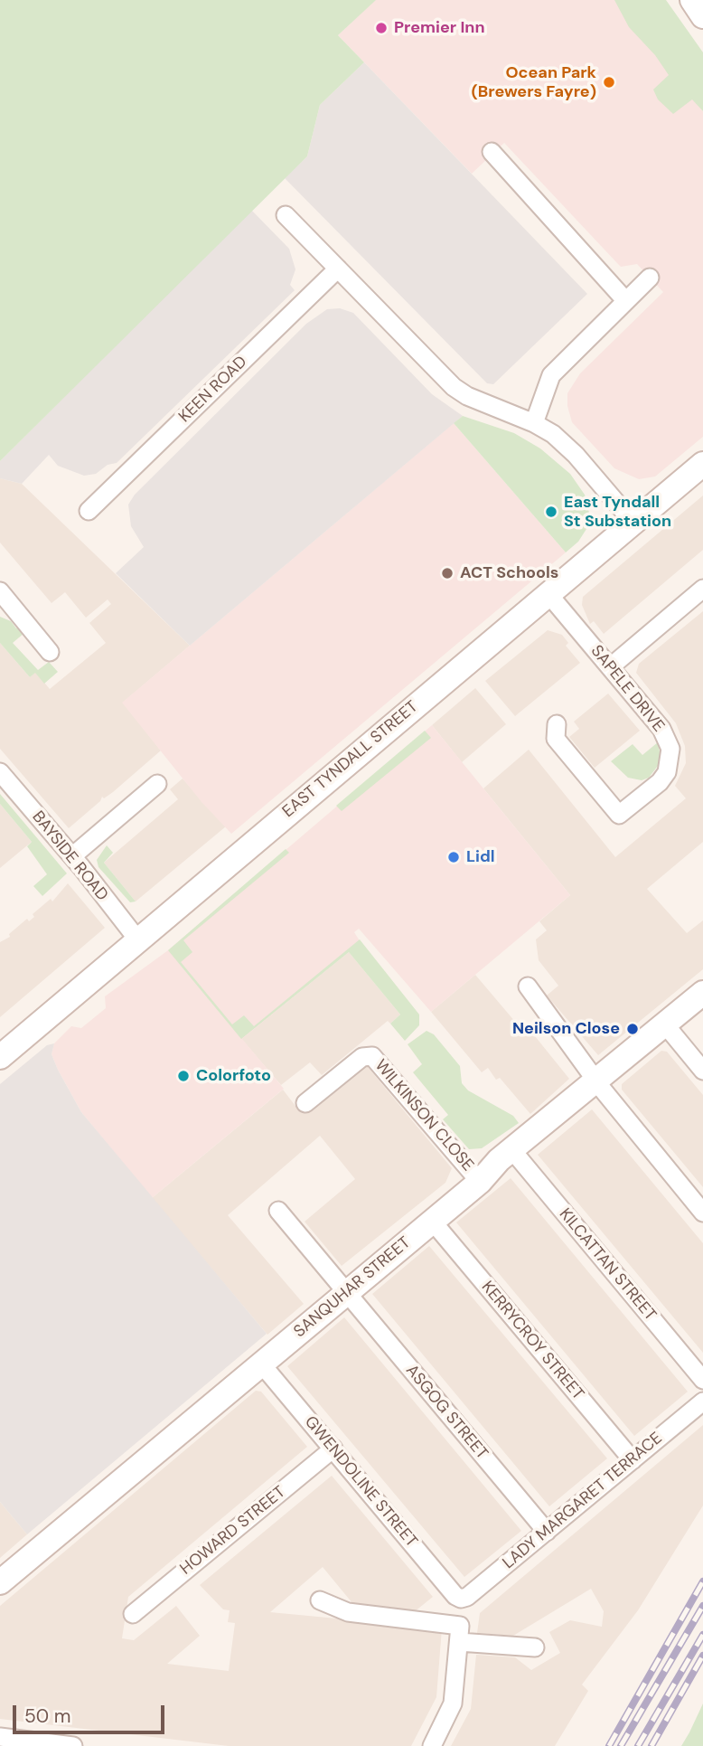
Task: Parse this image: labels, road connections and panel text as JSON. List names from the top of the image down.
{
  "streets": {
    "street": [
      "KEEN ROAD",
      "SAPELE DRIVE",
      "EAST TYNDALL STREET",
      "BAYSIDE ROAD",
      "WILKINSON CLOSE",
      "KILCATTAN STREET",
      "SANQUHAR STREET",
      "KERRYCROY STREET",
      "ASGOG STREET",
      "GWENDOLINE STREET",
      "LADY MARGARET TERRACE",
      "HOWARD STREET"
    ]
  },
  "crossings": [
    ["SAPELE DRIVE", "EAST TYNDALL STREET"],
    ["EAST TYNDALL STREET", "BAYSIDE ROAD"],
    ["WILKINSON CLOSE", "SANQUHAR STREET"],
    ["KILCATTAN STREET", "SANQUHAR STREET"],
    ["SANQUHAR STREET", "KERRYCROY STREET"],
    ["SANQUHAR STREET", "ASGOG STREET"],
    ["SANQUHAR STREET", "GWENDOLINE STREET"],
    ["KERRYCROY STREET", "LADY MARGARET TERRACE"],
    ["ASGOG STREET", "LADY MARGARET TERRACE"],
    ["GWENDOLINE STREET", "LADY MARGARET TERRACE"],
    ["GWENDOLINE STREET", "HOWARD STREET"]
  ],
  "places": [
    "Premier Inn",
    "Ocean Park (Brewers Fayre)",
    "East Tyndall St Substation",
    "ACT Schools",
    "Lidl",
    "Neilson Close",
    "Colorfoto"
  ],
  "scale_bar": "50 m"
}
